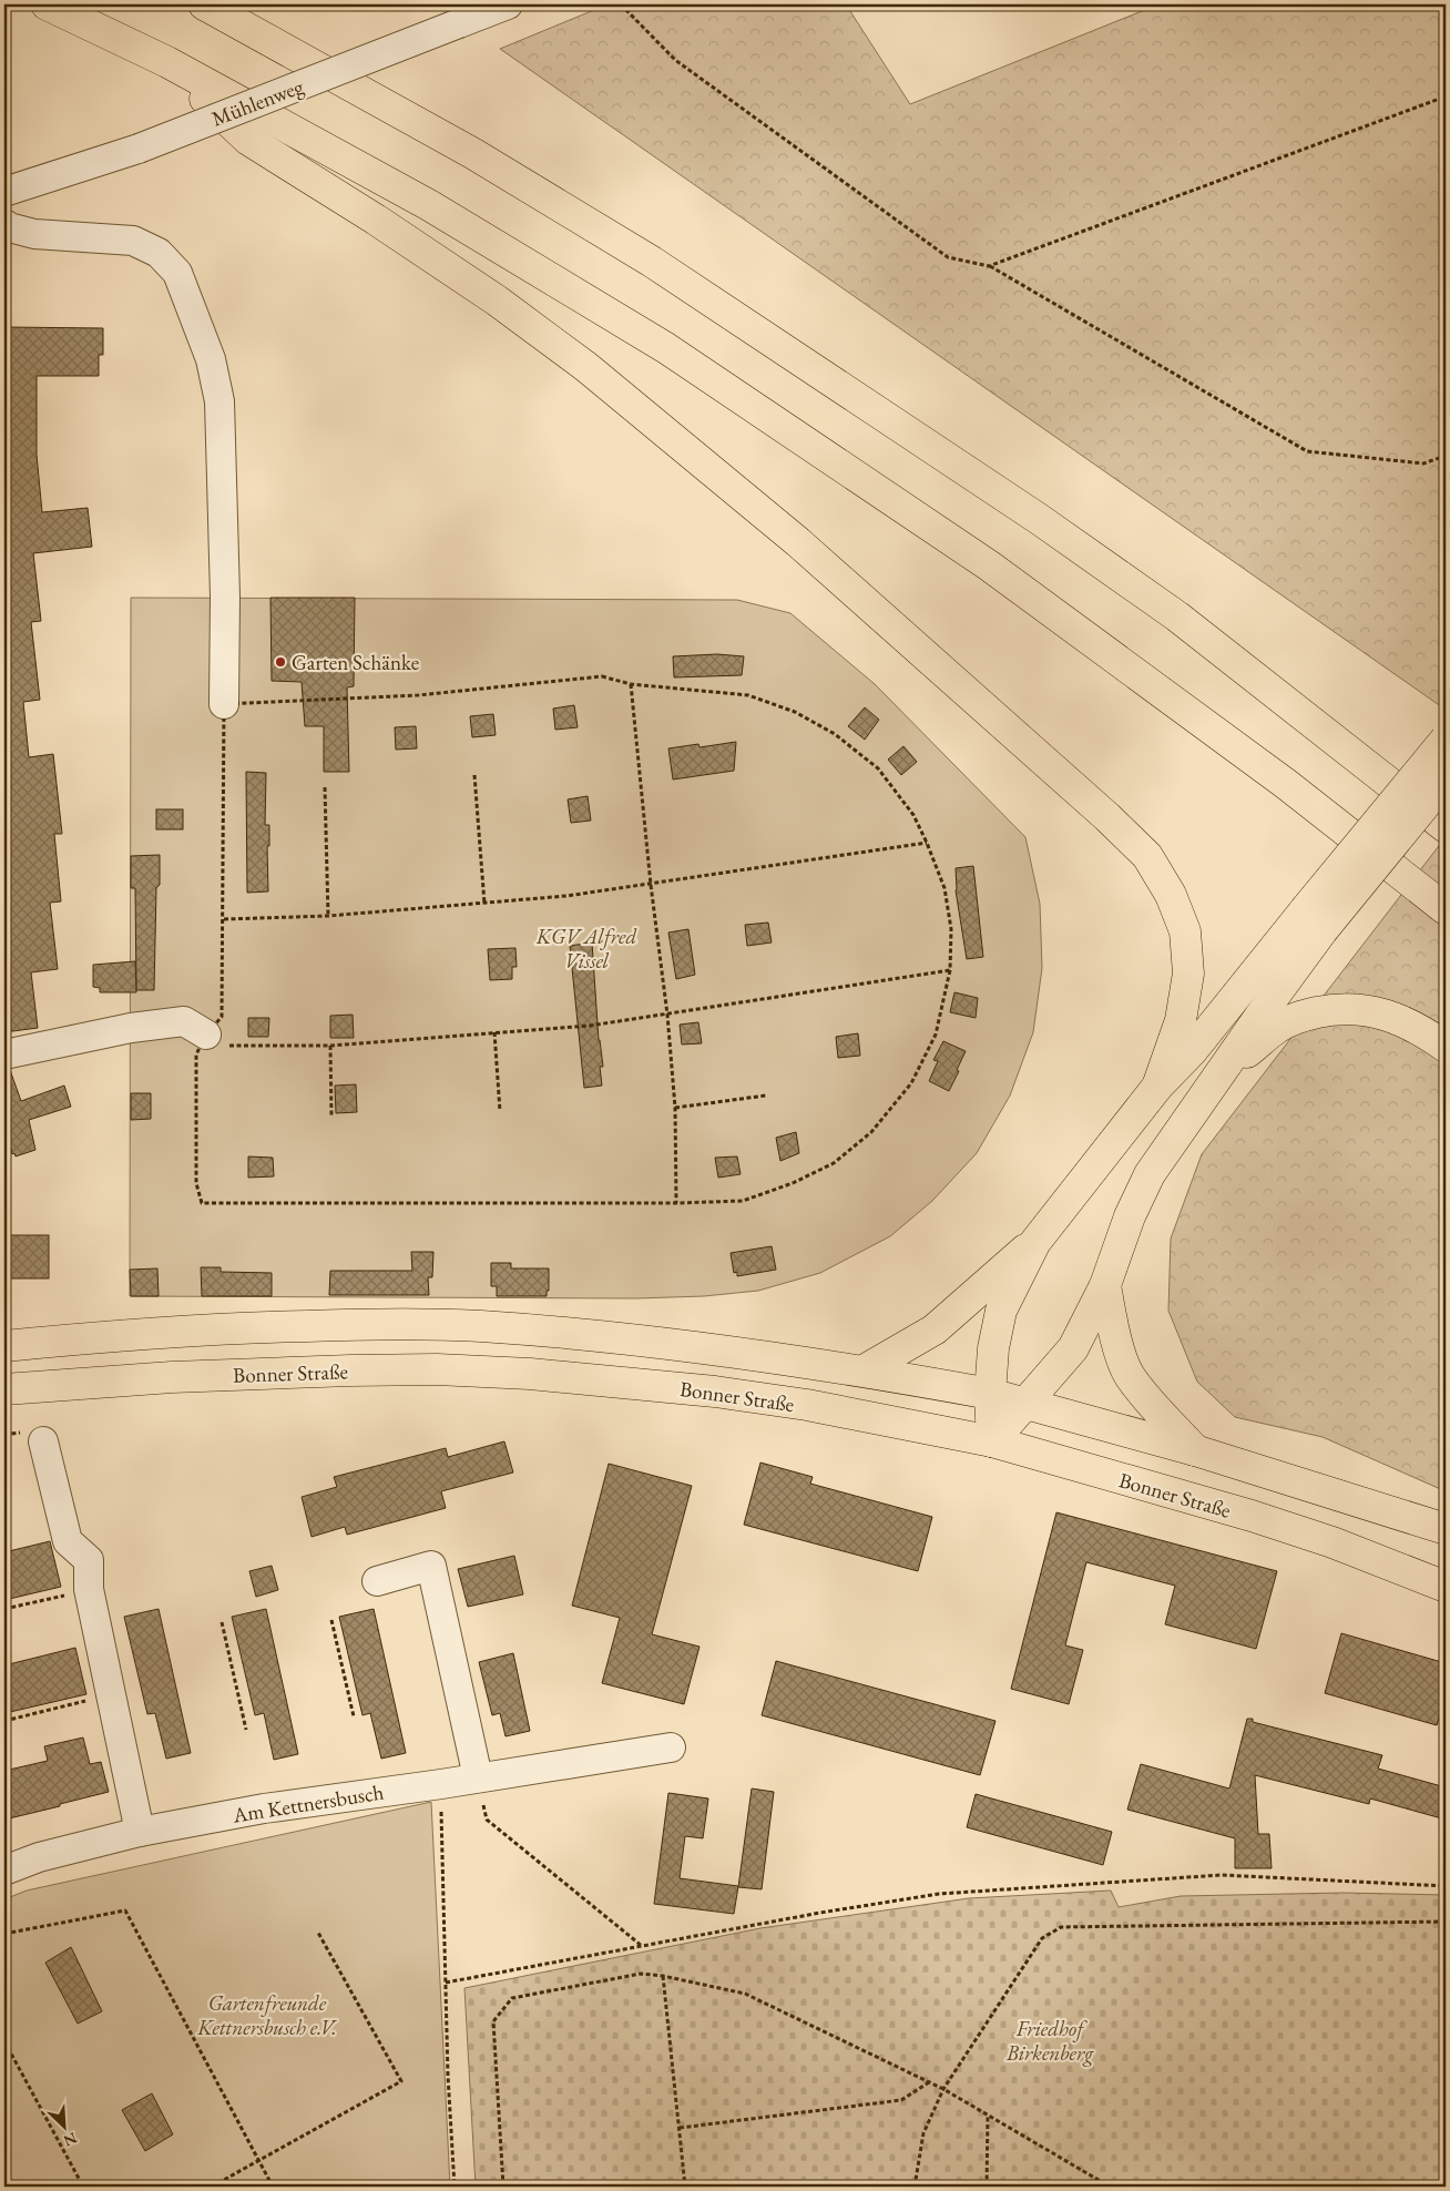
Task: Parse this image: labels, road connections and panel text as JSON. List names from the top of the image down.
{
  "streets": {
    "main road": ["Bonner Straße"],
    "street": ["Mühlenweg", "Am Kettnersbusch"]
  },
  "parks": ["KGV Alfred Vissel", "Gartenfreunde Kettnersbusch e.V.", "Friedhof Birkenberg"],
  "places": ["Garten Schänke"],
  "north": "bottom right"
}
